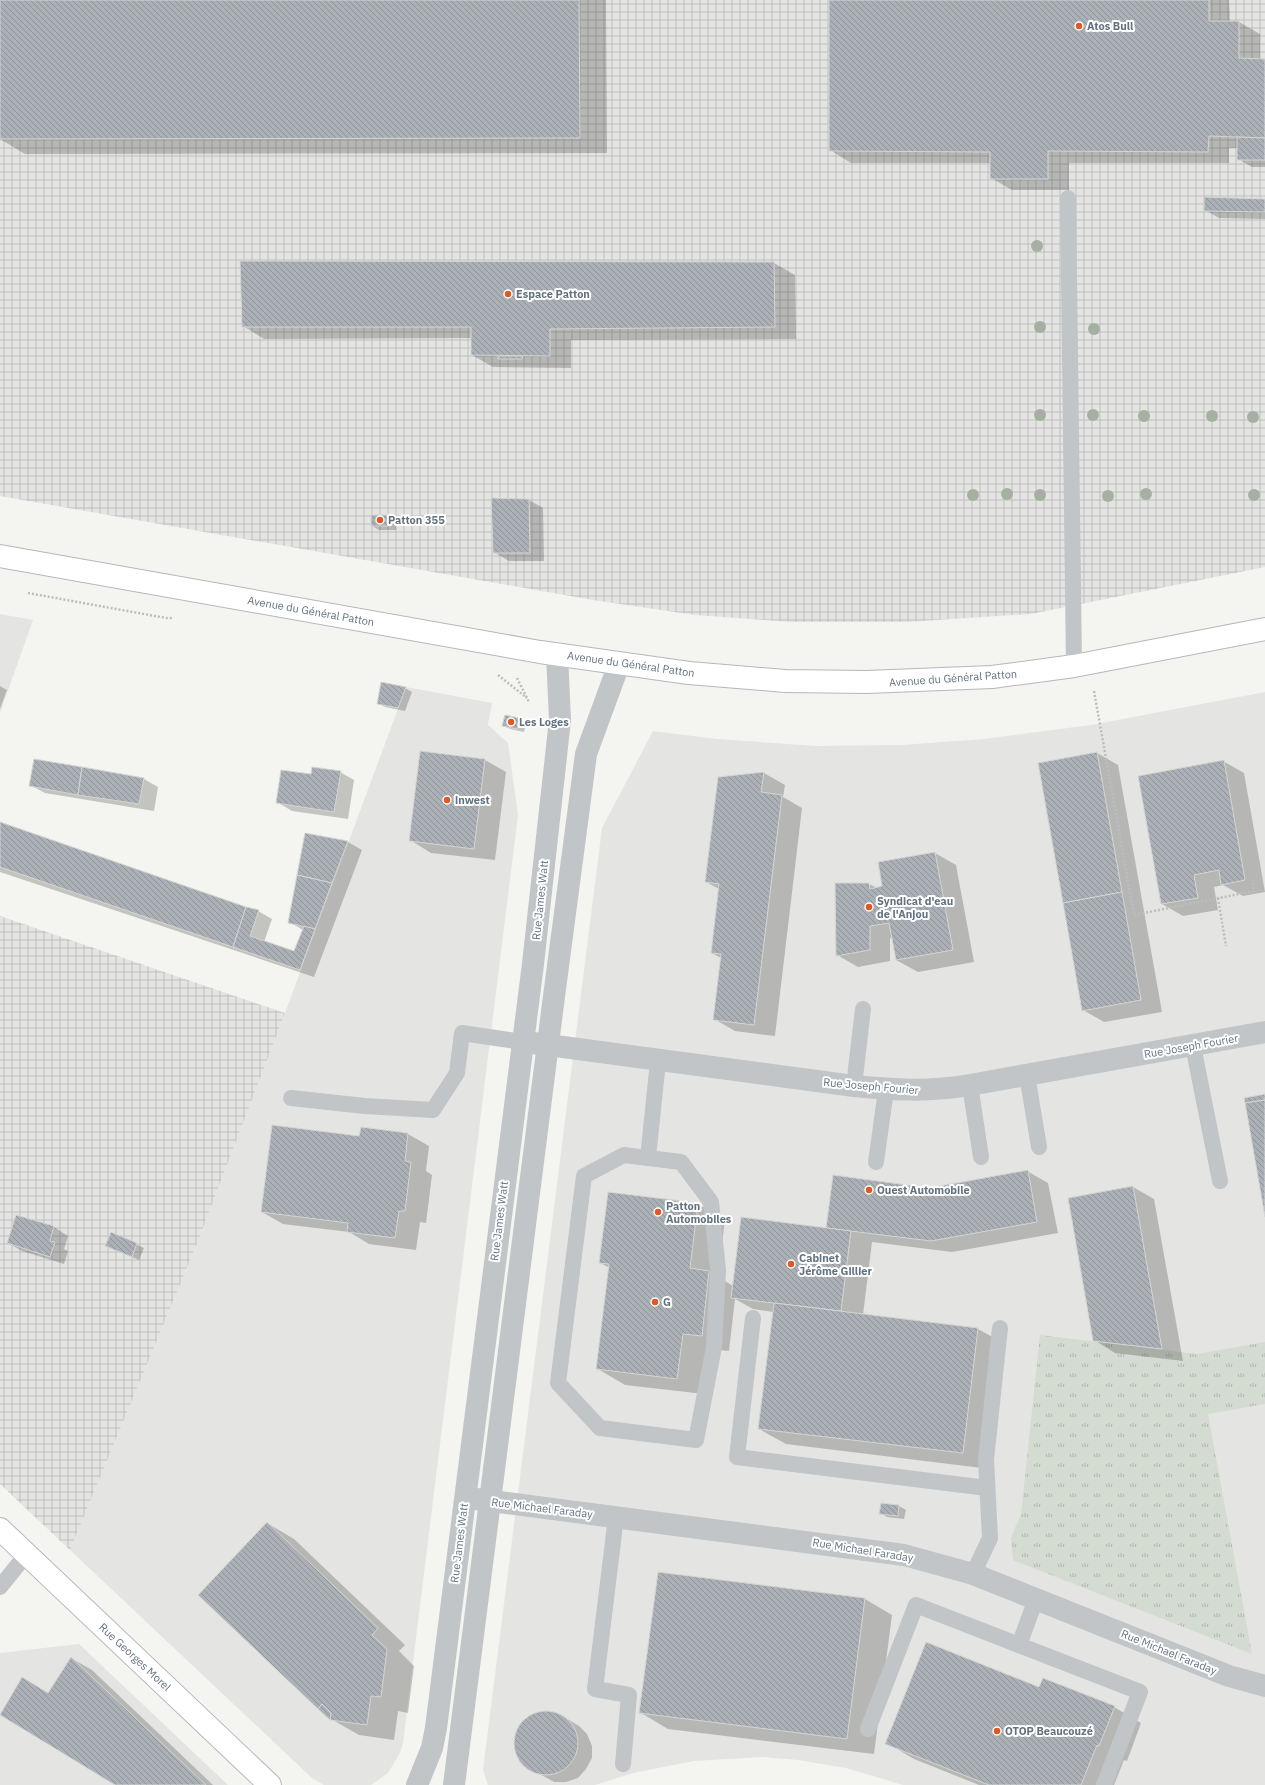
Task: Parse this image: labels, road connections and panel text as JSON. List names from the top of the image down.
{
  "streets": {
    "street": [
      "Avenue du Général Patton",
      "Rue James Watt",
      "Rue Joseph Fourier",
      "Rue Michael Faraday",
      "Rue Georges Morel"
    ]
  },
  "crossings": [
    ["Avenue du Général Patton", "Rue James Watt"],
    ["Rue James Watt", "Rue Joseph Fourier"],
    ["Rue James Watt", "Rue Michael Faraday"]
  ],
  "places": [
    "Atos Bull",
    "Espace Patton",
    "Patton 355",
    "Les Loges",
    "inwest",
    "Syndicat d'eau de l'Anjou",
    "Ouest Automobile",
    "Patton Automobiles",
    "Cabinet Jérôme Gillier",
    "G",
    "OTOP Beaucouzé"
  ]
}
